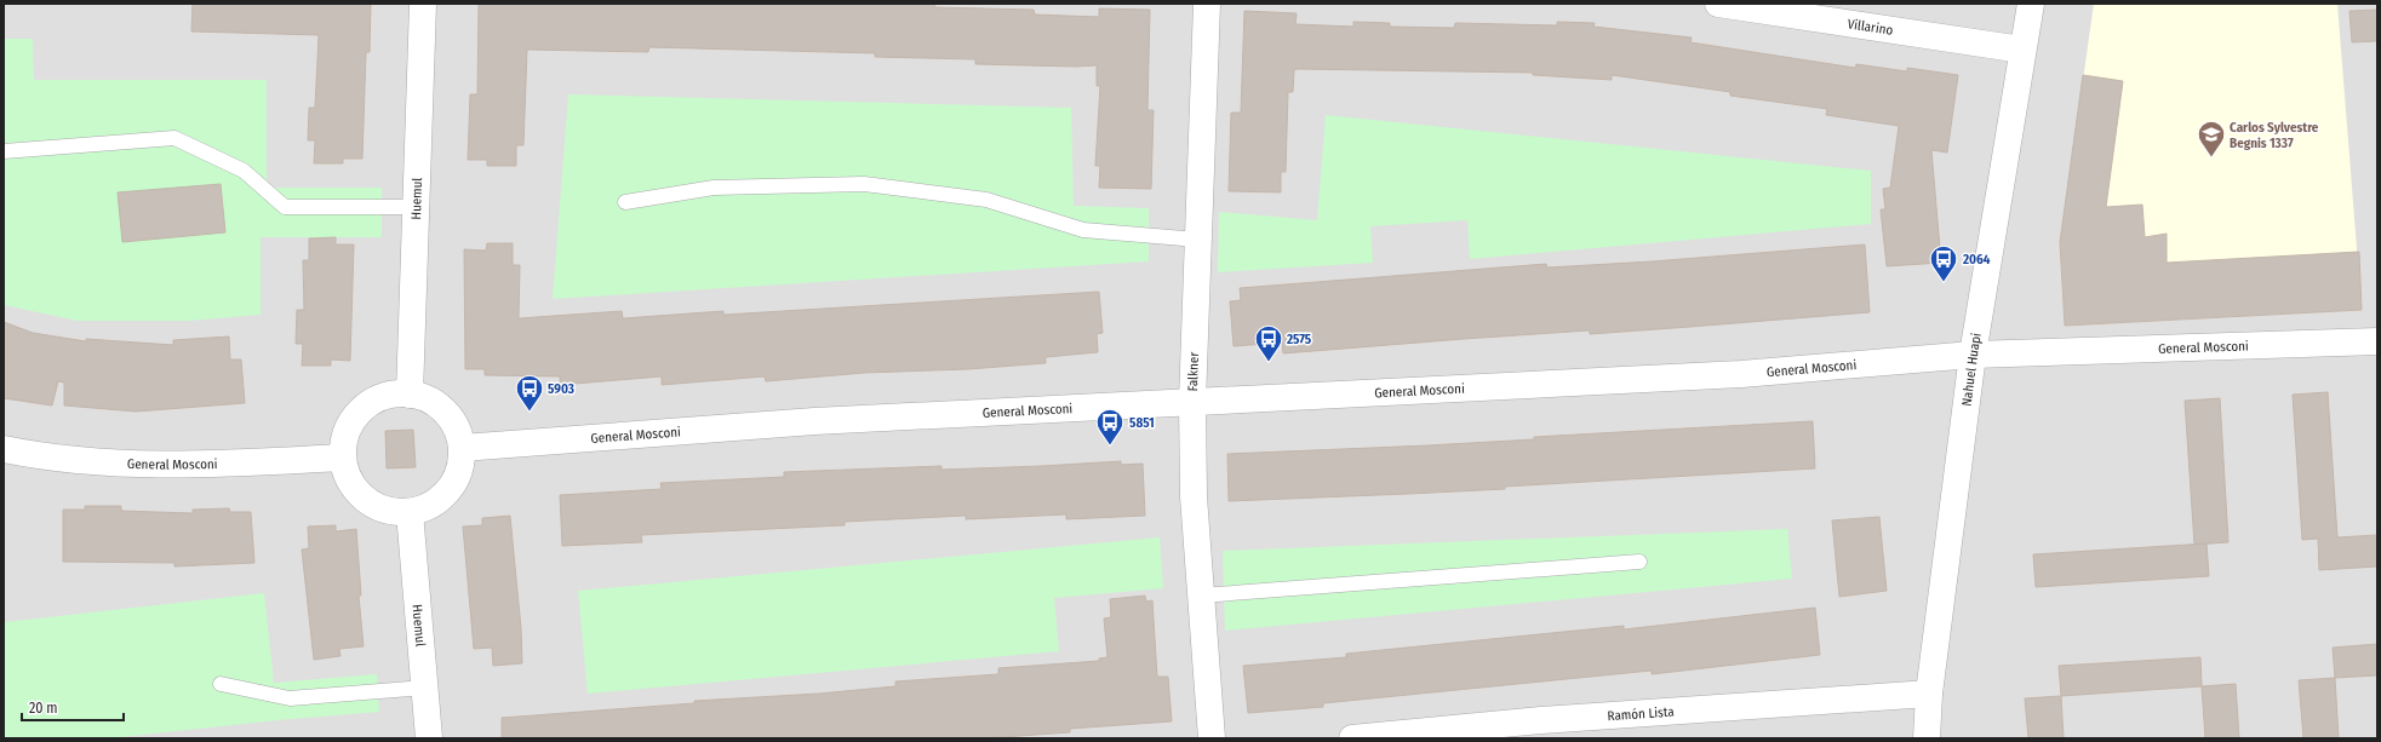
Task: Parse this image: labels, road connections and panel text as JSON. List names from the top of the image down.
{
  "streets": {
    "street": [
      "Villarino",
      "Huemul",
      "General Mosconi",
      "Nahuel Huapi",
      "Falkner",
      "Ramón Lista"
    ]
  },
  "crossings": [
    ["Villarino", "Nahuel Huapi"],
    ["Huemul", "General Mosconi"],
    ["General Mosconi", "Nahuel Huapi"],
    ["General Mosconi", "Falkner"],
    ["Nahuel Huapi", "Ramón Lista"]
  ],
  "places": {
    "school or university": ["Carlos Sylvestre Begnis 1337"],
    "bus stop": [
      "2064",
      "2575",
      "5903",
      "5851"
    ]
  },
  "scale_bar": "20 m"
}
